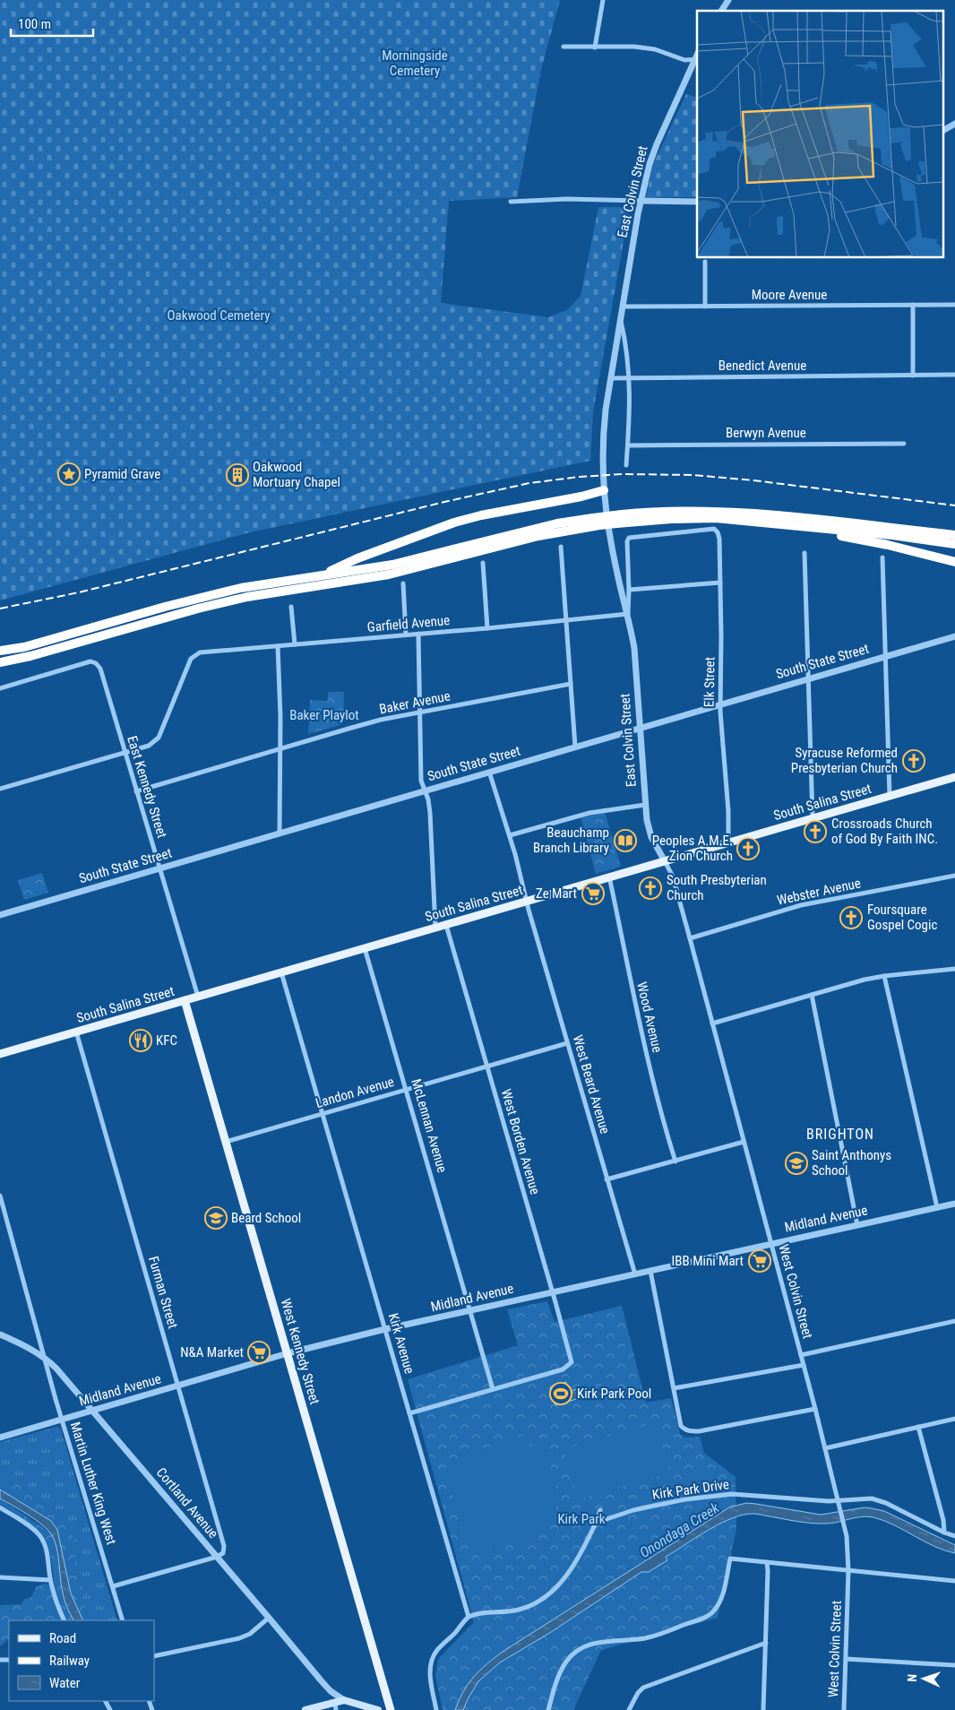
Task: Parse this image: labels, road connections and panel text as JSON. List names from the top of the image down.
{
  "streets": {
    "main road": ["South Salina Street", "West Kennedy Street"],
    "street": [
      "East Colvin Street",
      "Moore Avenue",
      "Benedict Avenue",
      "Berwyn Avenue",
      "Garfield Avenue",
      "South State Street",
      "Elk Street",
      "Baker Avenue",
      "East Kennedy Street",
      "Webster Avenue",
      "Wood Avenue",
      "West Beard Avenue",
      "Landon Avenue",
      "McLennan Avenue",
      "West Borden Avenue",
      "Midland Avenue",
      "West Colvin Street",
      "Furman Street",
      "Kirk Avenue",
      "Martin Luther King West",
      "Kirk Park Drive",
      "Cortland Avenue"
    ]
  },
  "crossings": [
    ["East Colvin Street", "Moore Avenue"],
    ["East Colvin Street", "Benedict Avenue"],
    ["East Colvin Street", "Berwyn Avenue"],
    ["East Colvin Street", "Garfield Avenue"],
    ["East Colvin Street", "South State Street"],
    ["East Colvin Street", "Elk Street"],
    ["East Colvin Street", "South Salina Street"],
    ["East Colvin Street", "West Colvin Street"],
    ["Garfield Avenue", "East Kennedy Street"],
    ["South State Street", "Elk Street"],
    ["South State Street", "East Kennedy Street"],
    ["South State Street", "West Beard Avenue"],
    ["Elk Street", "South Salina Street"],
    ["Baker Avenue", "East Kennedy Street"],
    ["East Kennedy Street", "South Salina Street"],
    ["South Salina Street", "Wood Avenue"],
    ["South Salina Street", "West Beard Avenue"],
    ["South Salina Street", "McLennan Avenue"],
    ["South Salina Street", "West Borden Avenue"],
    ["South Salina Street", "West Colvin Street"],
    ["South Salina Street", "Furman Street"],
    ["South Salina Street", "Kirk Avenue"],
    ["South Salina Street", "West Kennedy Street"],
    ["Webster Avenue", "West Colvin Street"],
    ["West Beard Avenue", "Landon Avenue"],
    ["West Beard Avenue", "Midland Avenue"],
    ["Landon Avenue", "McLennan Avenue"],
    ["Landon Avenue", "West Borden Avenue"],
    ["Landon Avenue", "Kirk Avenue"],
    ["Landon Avenue", "West Kennedy Street"],
    ["McLennan Avenue", "West Borden Avenue"],
    ["McLennan Avenue", "Midland Avenue"],
    ["West Borden Avenue", "Midland Avenue"],
    ["Midland Avenue", "West Colvin Street"],
    ["Midland Avenue", "Furman Street"],
    ["Midland Avenue", "Kirk Avenue"],
    ["Midland Avenue", "West Kennedy Street"],
    ["Midland Avenue", "Martin Luther King West"],
    ["Midland Avenue", "Cortland Avenue"],
    ["West Colvin Street", "Kirk Park Drive"],
    ["Furman Street", "Cortland Avenue"],
    ["Martin Luther King West", "Cortland Avenue"]
  ],
  "districts": ["BRIGHTON"],
  "water": ["Onondaga Creek"],
  "parks": [
    "Morningside Cemetery",
    "Oakwood Cemetery",
    "Baker Playlot",
    "Kirk Park"
  ],
  "places": {
    "place": ["Pyramid Grave"],
    "building": ["Oakwood Mortuary Chapel"],
    "church": [
      "Syracuse Reformed Presbyterian Church",
      "Crossroads Church of God By Faith INC.",
      "Peoples A.M.E. Zion Church",
      "South Presbyterian Church",
      "Foursquare Gospel Cogic"
    ],
    "library": ["Beauchamp Branch Library"],
    "supermarket": ["Ze Mart", "IBB Mini Mart", "N&A Market"],
    "restaurant": ["KFC"],
    "school or university": ["Saint Anthonys School", "Beard School"],
    "sports": ["Kirk Park Pool"]
  },
  "legend": ["Road", "Railway", "Water"],
  "scale_bar": "100 m",
  "north": "left"
}
